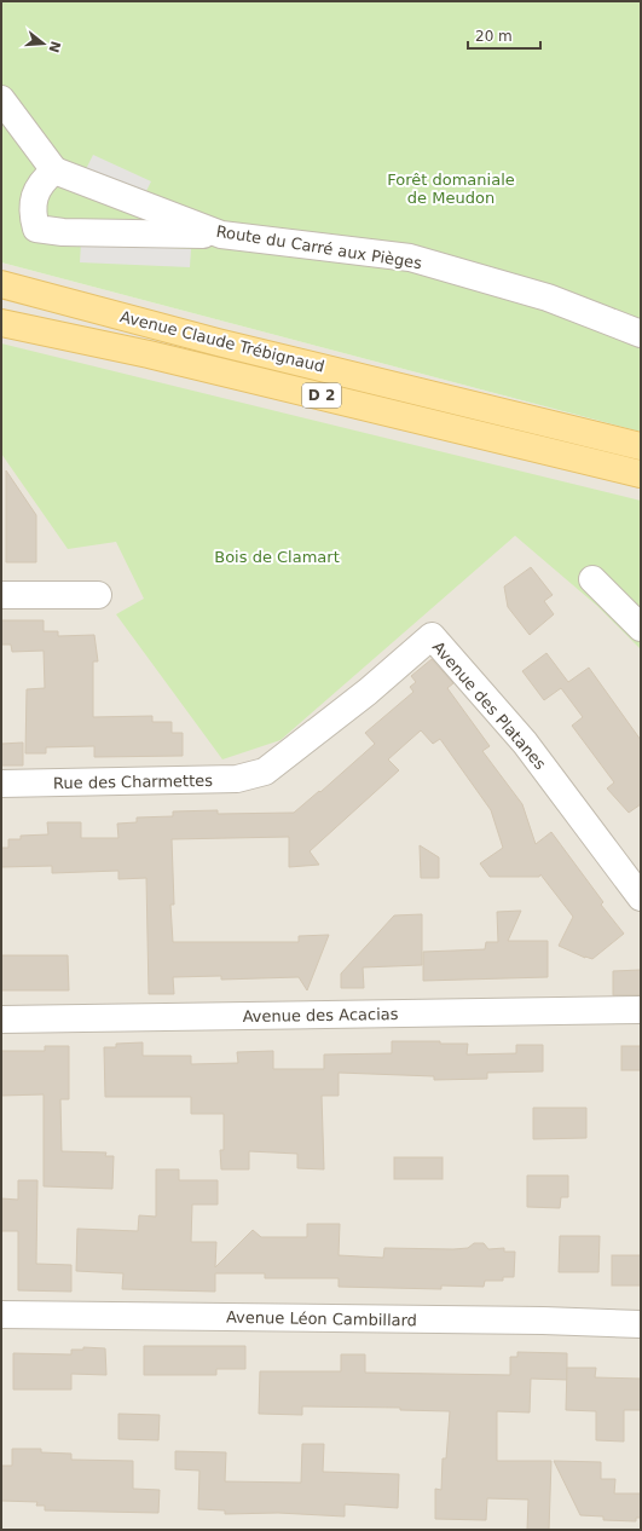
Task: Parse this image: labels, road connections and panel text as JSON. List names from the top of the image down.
{
  "streets": {
    "main road": ["Avenue Claude Trébignaud", "D 2"],
    "street": [
      "Route du Carré aux Pièges",
      "Avenue des Platanes",
      "Rue des Charmettes",
      "Avenue des Acacias",
      "Avenue Léon Cambillard"
    ]
  },
  "crossings": [
    ["Avenue des Platanes", "Rue des Charmettes"]
  ],
  "parks": ["Forêt domaniale de Meudon", "Bois de Clamart"],
  "scale_bar": "20 m",
  "north": "right"
}
